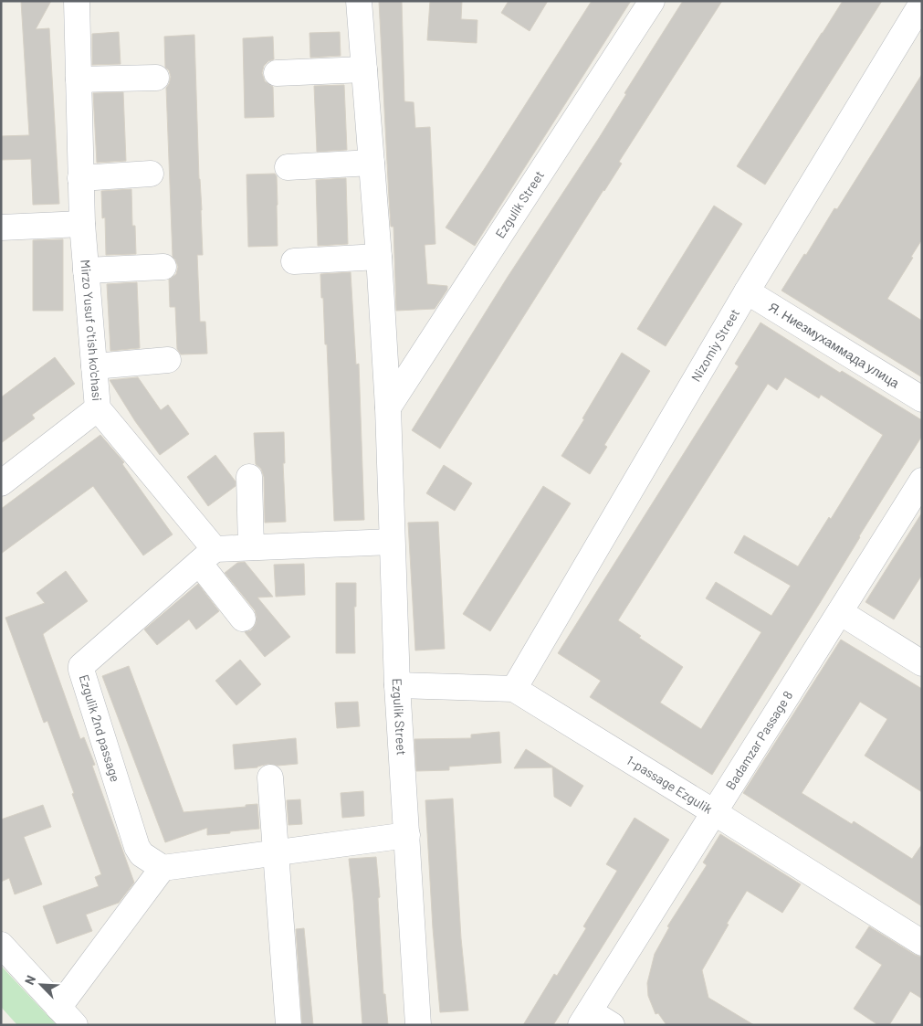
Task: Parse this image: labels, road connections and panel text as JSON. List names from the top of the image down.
{
  "streets": {
    "street": [
      "Ezgulik Street",
      "Mirzo Yusuf o'tish ko'chasi",
      "Nizomiy Street",
      "Я. Ниезмухаммада улица",
      "Ezgulik 2nd passage",
      "Badamzar Passage 8",
      "1-passage Ezgulik"
    ]
  },
  "crossings": [
    ["Ezgulik Street", "1-passage Ezgulik"],
    ["Mirzo Yusuf o'tish ko'chasi", "Ezgulik 2nd passage"],
    ["Nizomiy Street", "Я. Ниезмухаммада улица"],
    ["Nizomiy Street", "1-passage Ezgulik"],
    ["Badamzar Passage 8", "1-passage Ezgulik"]
  ],
  "north": "top left"
}
